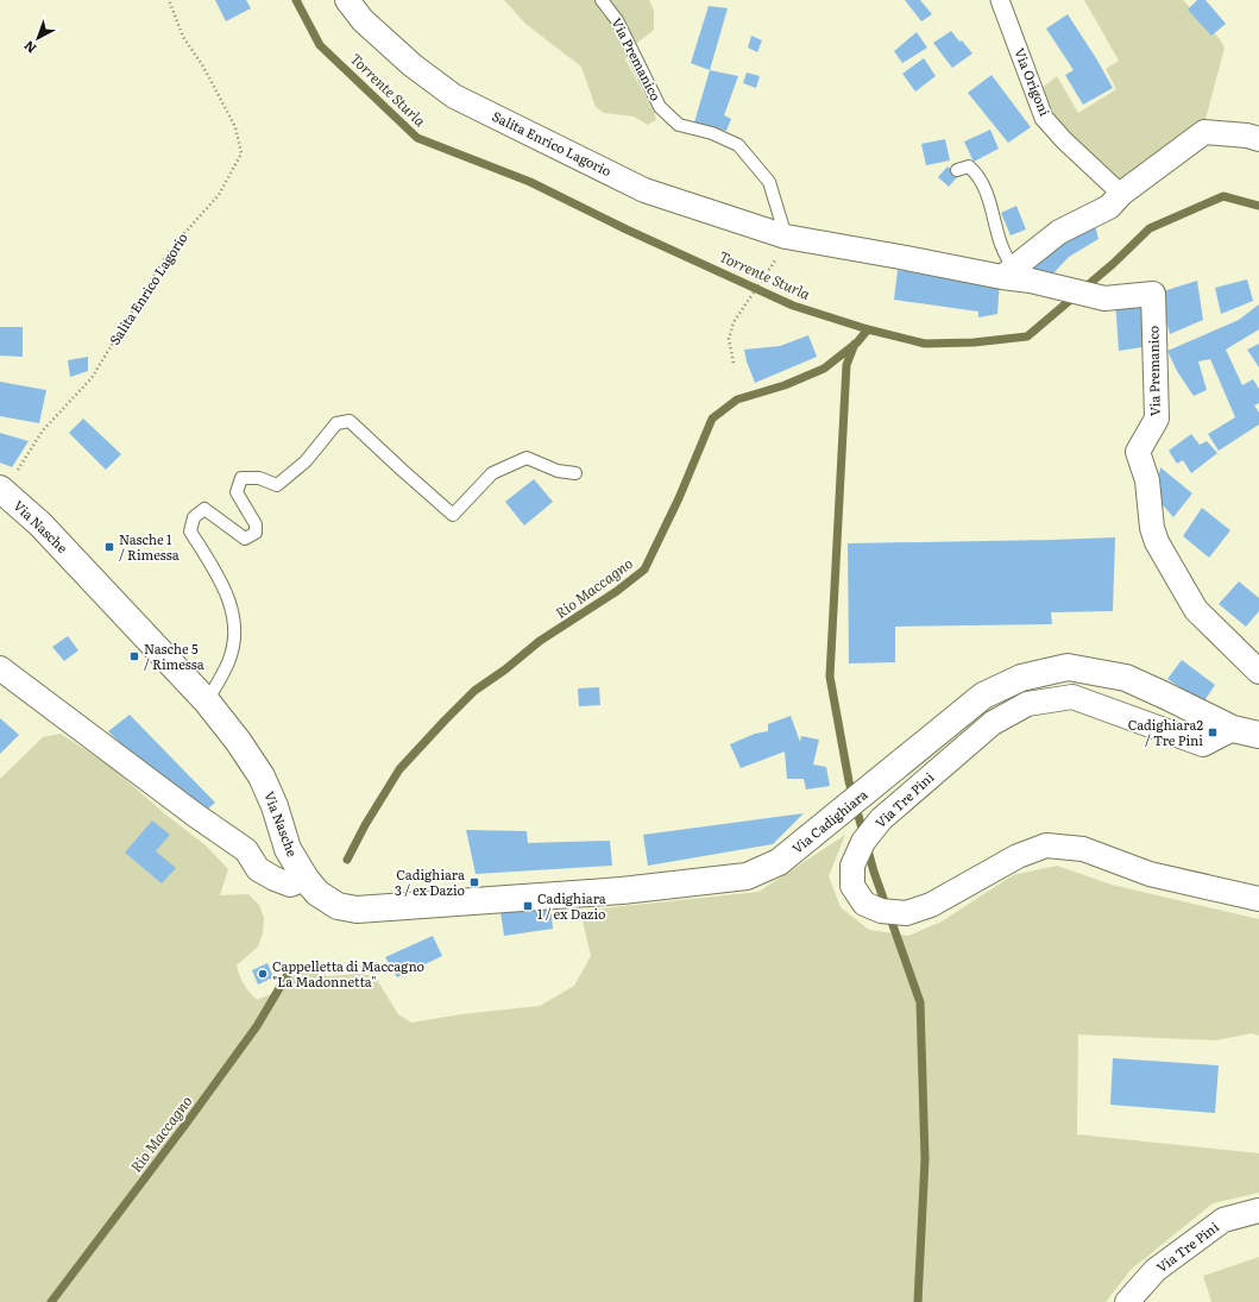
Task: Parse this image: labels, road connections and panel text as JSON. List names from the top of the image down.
{
  "streets": {
    "street": [
      "Via Premanico",
      "Via Origoni",
      "Salita Enrico Lagorio",
      "Via Nasche",
      "Via Tre Pini",
      "Via Cadighiara"
    ]
  },
  "crossings": [
    ["Via Premanico", "Salita Enrico Lagorio"],
    ["Salita Enrico Lagorio", "Via Nasche"],
    ["Via Nasche", "Via Cadighiara"],
    ["Via Tre Pini", "Via Cadighiara"]
  ],
  "water": ["Torrente Sturla", "Rio Maccagno"],
  "places": {
    "transit": [
      "Nasche 1 / Rimessa",
      "Nasche 5 / Rimessa",
      "Cadighiara2 / Tre Pini",
      "Cadighiara 3 / ex Dazio",
      "Cadighiara 1 / ex Dazio"
    ],
    "other": ["Cappelletta di Maccagno \"La Madonnetta\""]
  },
  "north": "bottom left"
}
